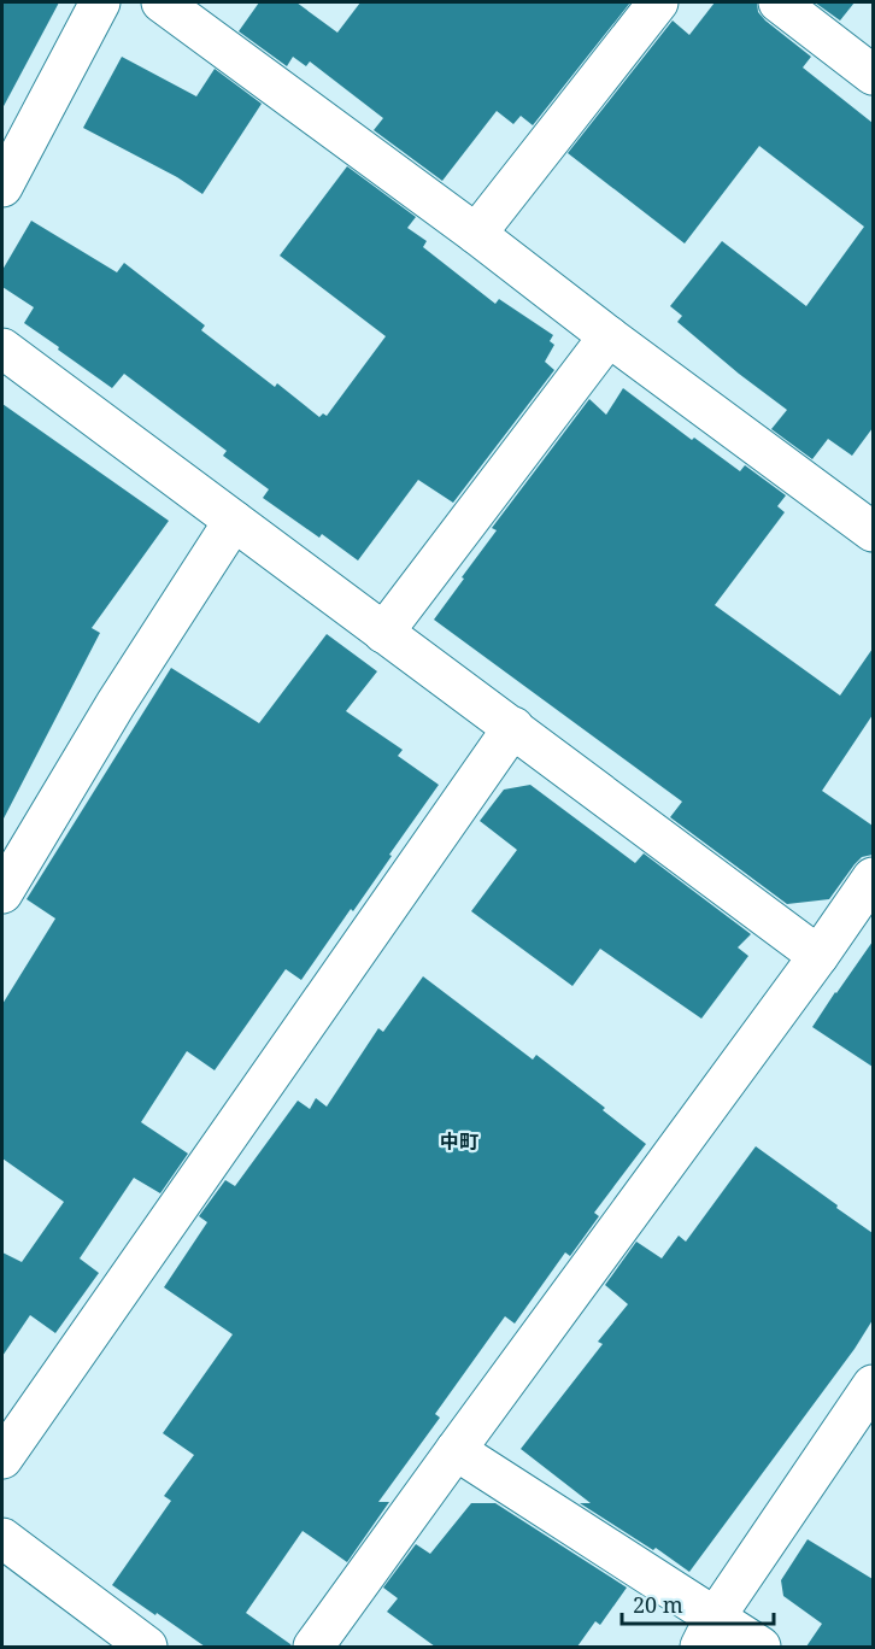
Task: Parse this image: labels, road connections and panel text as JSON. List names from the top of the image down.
{
  "districts": ["中町"],
  "scale_bar": "20 m"
}
